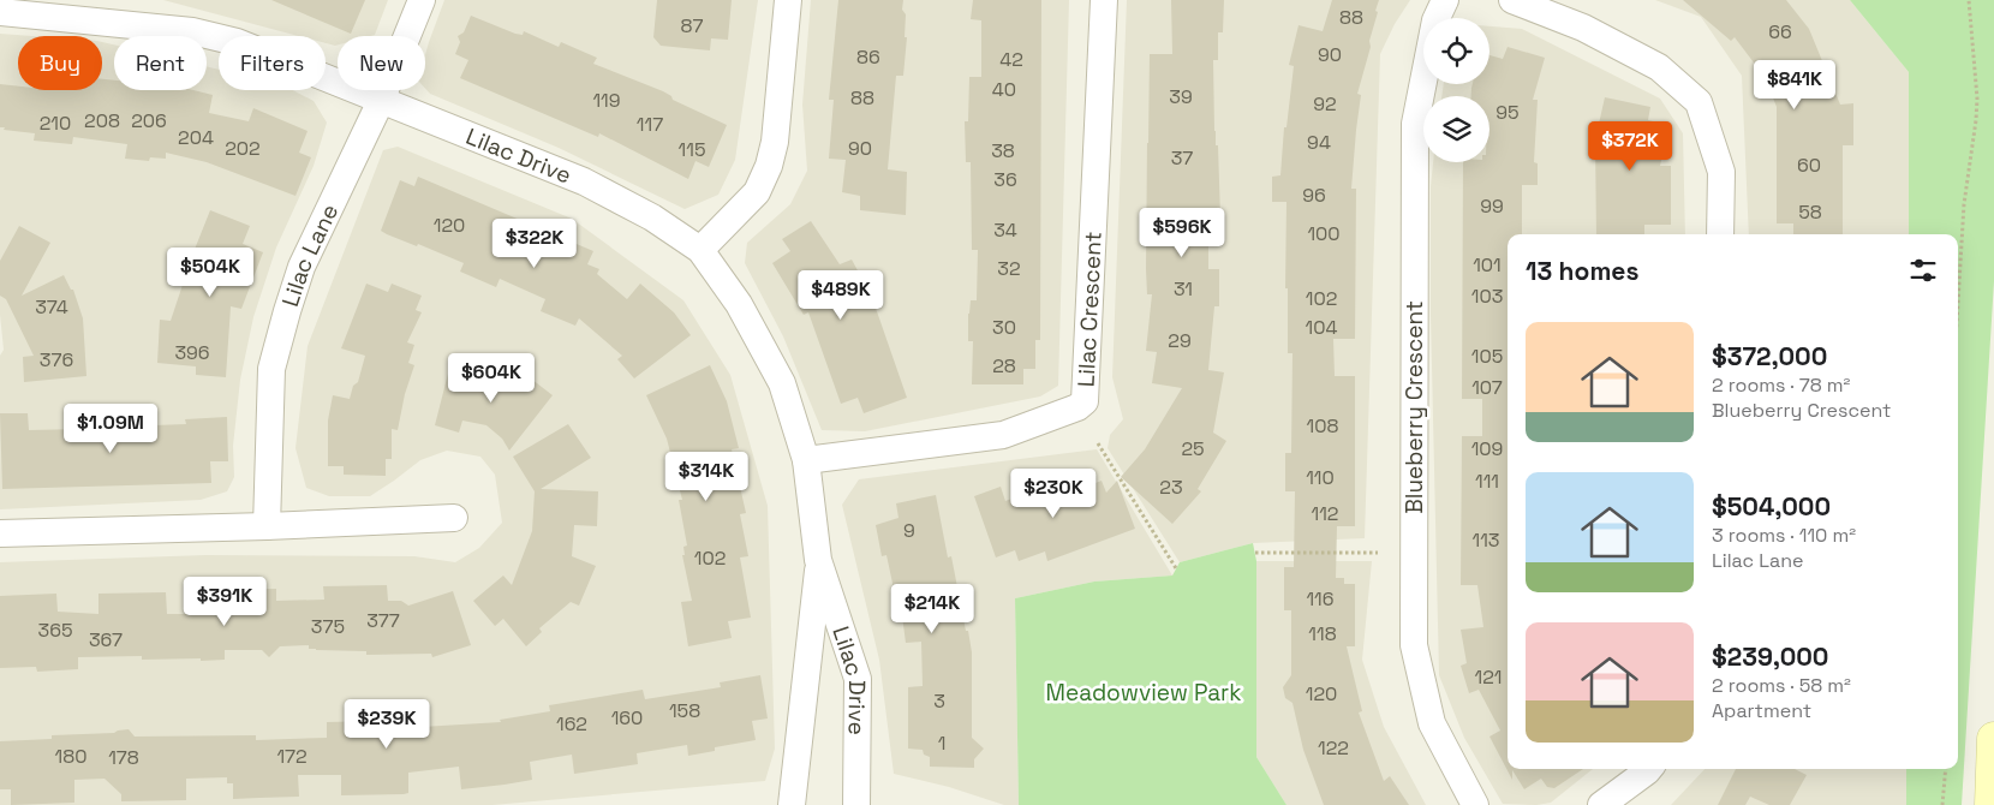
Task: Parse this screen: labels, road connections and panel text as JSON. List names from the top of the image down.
{
  "streets": {
    "street": [
      "Lilac Drive",
      "Lilac Lane",
      "Lilac Crescent",
      "Blueberry Crescent"
    ]
  },
  "crossings": [
    ["Lilac Drive", "Lilac Lane"],
    ["Lilac Drive", "Lilac Crescent"]
  ],
  "parks": ["Meadowview Park"],
  "house_numbers": [
    "88",
    "87",
    "66",
    "90",
    "86",
    "42",
    "40",
    "39",
    "88",
    "119",
    "92",
    "95",
    "208",
    "206",
    "210",
    "117",
    "204",
    "94",
    "202",
    "90",
    "115",
    "38",
    "37",
    "60",
    "36",
    "96",
    "99",
    "58",
    "120",
    "34",
    "100",
    "101",
    "32",
    "31",
    "103",
    "102",
    "374",
    "30",
    "104",
    "29",
    "396",
    "105",
    "376",
    "28",
    "107",
    "108",
    "25",
    "109",
    "110",
    "111",
    "23",
    "112",
    "9",
    "113",
    "102",
    "116",
    "377",
    "375",
    "365",
    "118",
    "367",
    "121",
    "120",
    "3",
    "158",
    "160",
    "162",
    "1",
    "122",
    "180",
    "172",
    "178"
  ],
  "page": {
    "chip": [
      "Buy",
      "Rent",
      "Filters",
      "New"
    ],
    "price": [
      "$841K",
      "$372K",
      "$596K",
      "$322K",
      "$504K",
      "$489K",
      "$604K",
      "$1.09M",
      "$314K",
      "$230K",
      "$391K",
      "$214K",
      "$239K"
    ],
    "heading": "13 homes",
    "list": [
      {
        "name": "$372,000",
        "note": "2 rooms · 78 m² · Blueberry Crescent"
      },
      {
        "name": "$504,000",
        "note": "3 rooms · 110 m² · Lilac Lane"
      },
      {
        "name": "$239,000",
        "note": "2 rooms · 58 m² · Apartment"
      }
    ]
  }
}
